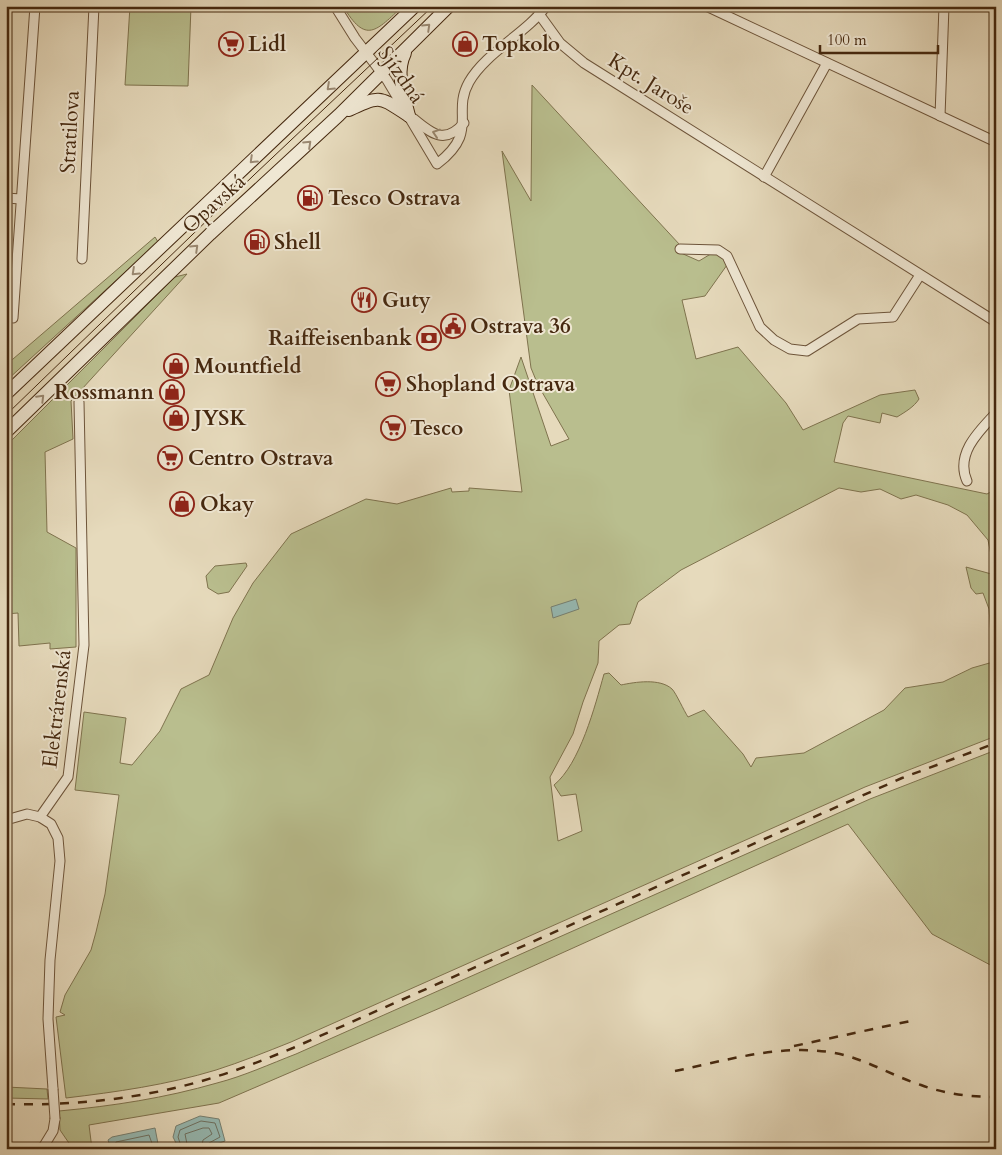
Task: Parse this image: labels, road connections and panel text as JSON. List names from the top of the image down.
{
  "streets": {
    "main road": ["Opavská"],
    "street": [
      "Sjízdná",
      "Kpt. Jaroše",
      "Stratilova",
      "Elektrárenská"
    ]
  },
  "crossings": [
    ["Sjízdná", "Opavská"]
  ],
  "places": {
    "supermarket": [
      "Lidl",
      "Shopland Ostrava",
      "Tesco",
      "Centro Ostrava"
    ],
    "shop": [
      "Topkolo",
      "Mountfield",
      "Rossmann",
      "JYSK",
      "Okay"
    ],
    "fuel station": ["Tesco Ostrava", "Shell"],
    "restaurant": ["Guty"],
    "public building": ["Ostrava 36"],
    "bank": ["Raiffeisenbank"]
  },
  "scale_bar": "100 m"
}
